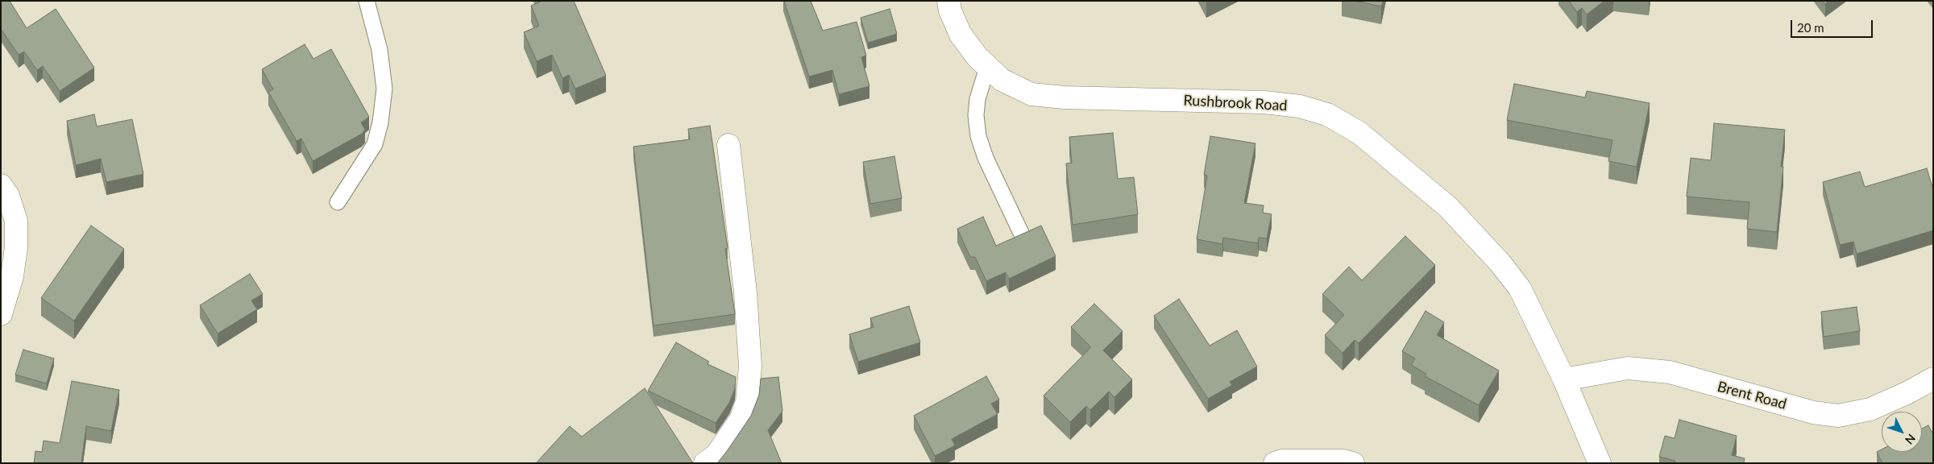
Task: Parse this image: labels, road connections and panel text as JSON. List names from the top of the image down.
{
  "streets": {
    "street": ["Rushbrook Road", "Brent Road"]
  },
  "crossings": [
    ["Rushbrook Road", "Brent Road"]
  ],
  "scale_bar": "20 m",
  "north": "bottom right"
}
